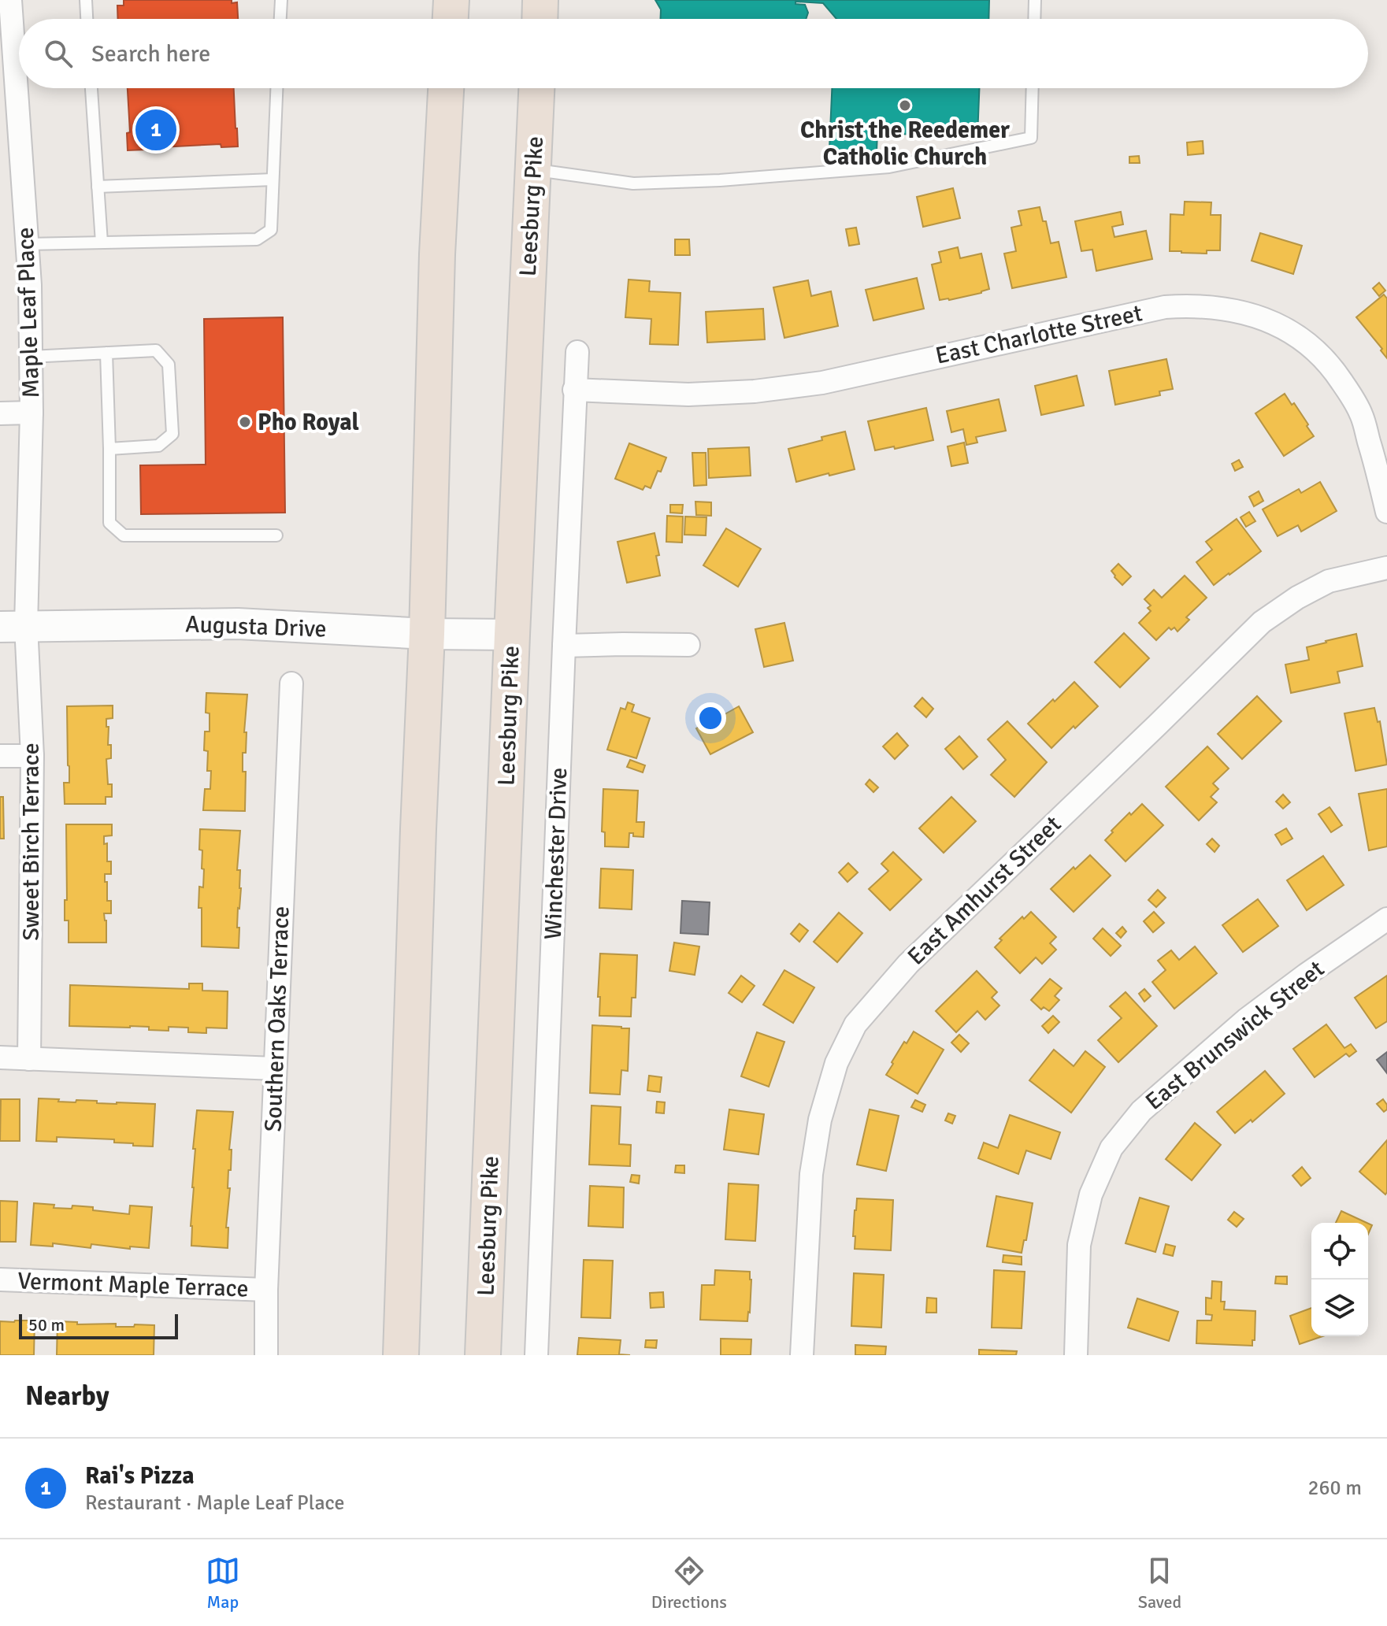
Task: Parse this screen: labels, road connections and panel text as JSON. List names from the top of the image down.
{
  "streets": {
    "highway": ["Leesburg Pike"],
    "street": [
      "Maple Leaf Place",
      "East Charlotte Street",
      "Augusta Drive",
      "Sweet Birch Terrace",
      "Winchester Drive",
      "East Amhurst Street",
      "Southern Oaks Terrace",
      "East Brunswick Street",
      "Vermont Maple Terrace"
    ]
  },
  "crossings": [
    ["Leesburg Pike", "Augusta Drive"],
    ["Maple Leaf Place", "Augusta Drive"],
    ["Maple Leaf Place", "Sweet Birch Terrace"],
    ["East Charlotte Street", "Winchester Drive"],
    ["Augusta Drive", "Sweet Birch Terrace"],
    ["Southern Oaks Terrace", "Vermont Maple Terrace"]
  ],
  "places": ["Christ the Reedemer Catholic Church", "Pho Royal"],
  "scale_bar": "50 m",
  "page": {
    "search": "Search here",
    "pins": "1",
    "scale": "50 m",
    "heading": "Nearby",
    "list": [
      {
        "mark": "1",
        "name": "Rai's Pizza",
        "note": "Restaurant · Maple Leaf Place",
        "value": "260 m"
      }
    ],
    "nav": ["Map", "Directions", "Saved"]
  }
}
